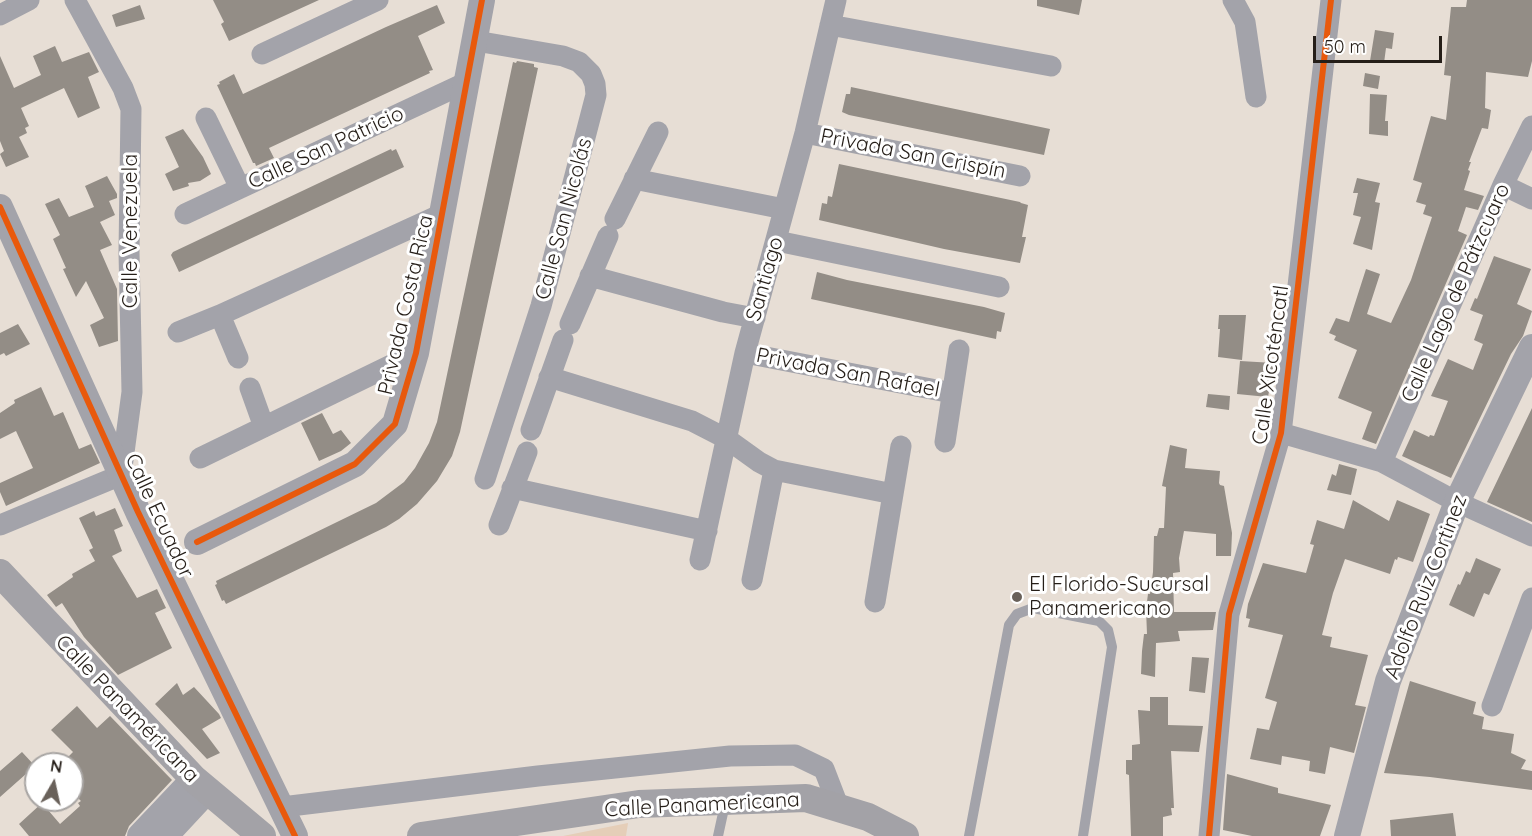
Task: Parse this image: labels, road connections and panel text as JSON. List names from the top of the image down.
{
  "streets": {
    "main road": ["Calle Panaméricana", "Calle Panamericana"],
    "street": [
      "Calle San Patricio",
      "Privada San Crispín",
      "Calle San Nicolás",
      "Calle Venezuela",
      "Santiago",
      "Calle Lago de Pátzcuaro",
      "Privada Costa Rica",
      "Calle Xicoténcatl",
      "Privada San Rafael",
      "Calle Ecuador",
      "Adolfo Ruiz Cortinez"
    ]
  },
  "crossings": [
    ["Calle San Patricio", "Privada Costa Rica"],
    ["Privada San Crispín", "Santiago"],
    ["Calle San Nicolás", "Privada Costa Rica"],
    ["Calle Venezuela", "Calle Ecuador"],
    ["Santiago", "Privada San Rafael"]
  ],
  "places": ["El Florido-Sucursal Panamericano"],
  "scale_bar": "50 m",
  "north": "top"
}
